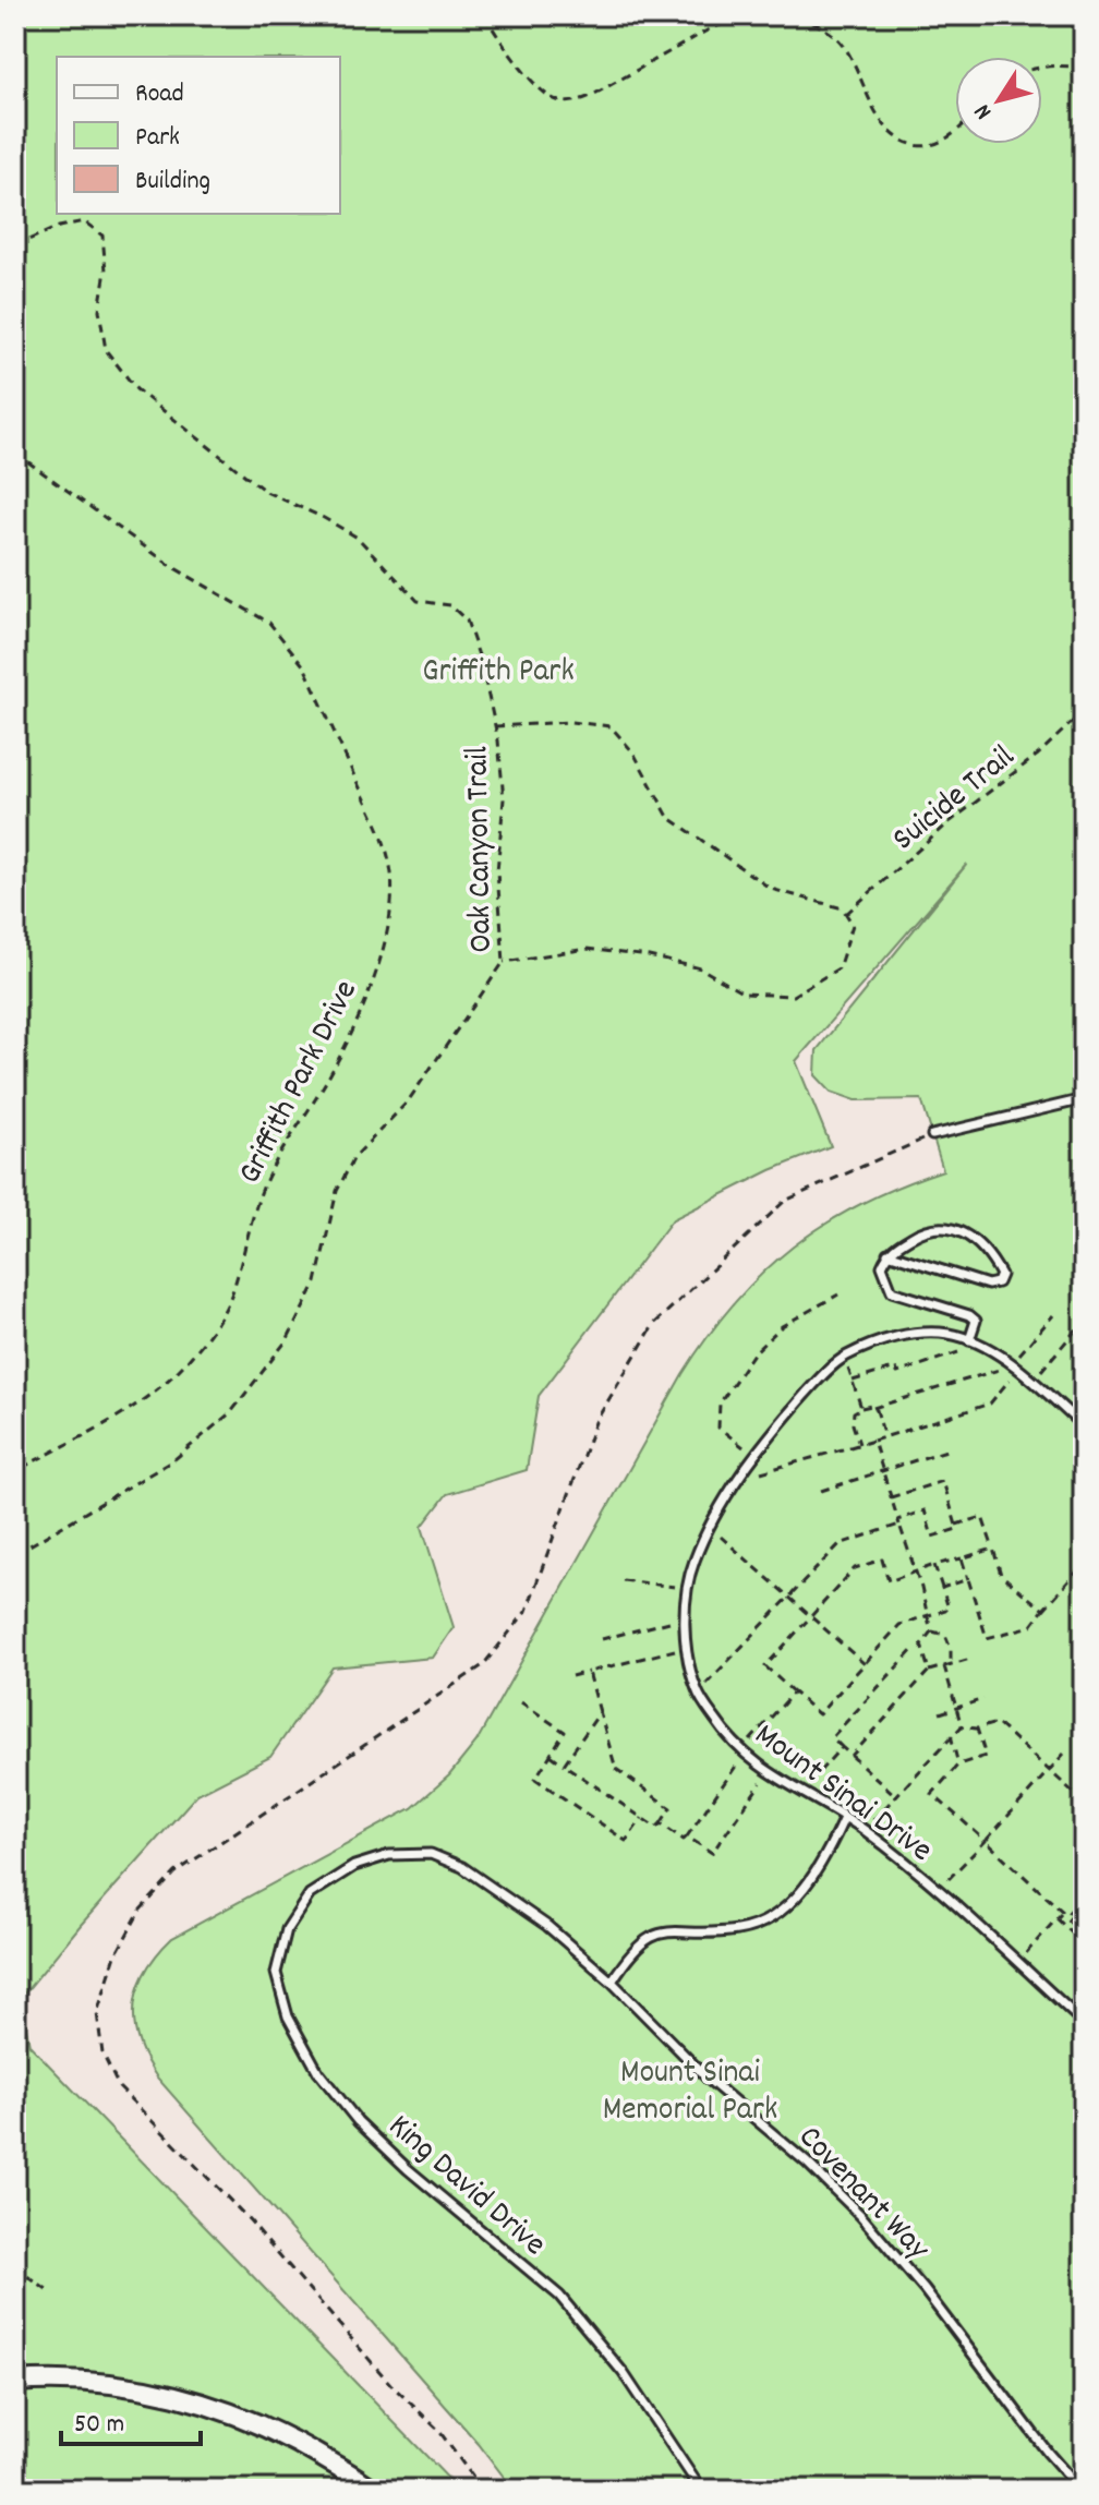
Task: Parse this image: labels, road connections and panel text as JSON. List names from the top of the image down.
{
  "streets": {
    "lane": ["Mount Sinai Drive", "King David Drive", "Covenant Way"],
    "path": ["Suicide Trail", "Oak Canyon Trail", "Griffith Park Drive"]
  },
  "crossings": [
    ["King David Drive", "Covenant Way"]
  ],
  "parks": ["Griffith Park", "Mount Sinai Memorial Park"],
  "legend": ["Road", "Park", "Building"],
  "scale_bar": "50 m",
  "north": "bottom left"
}
